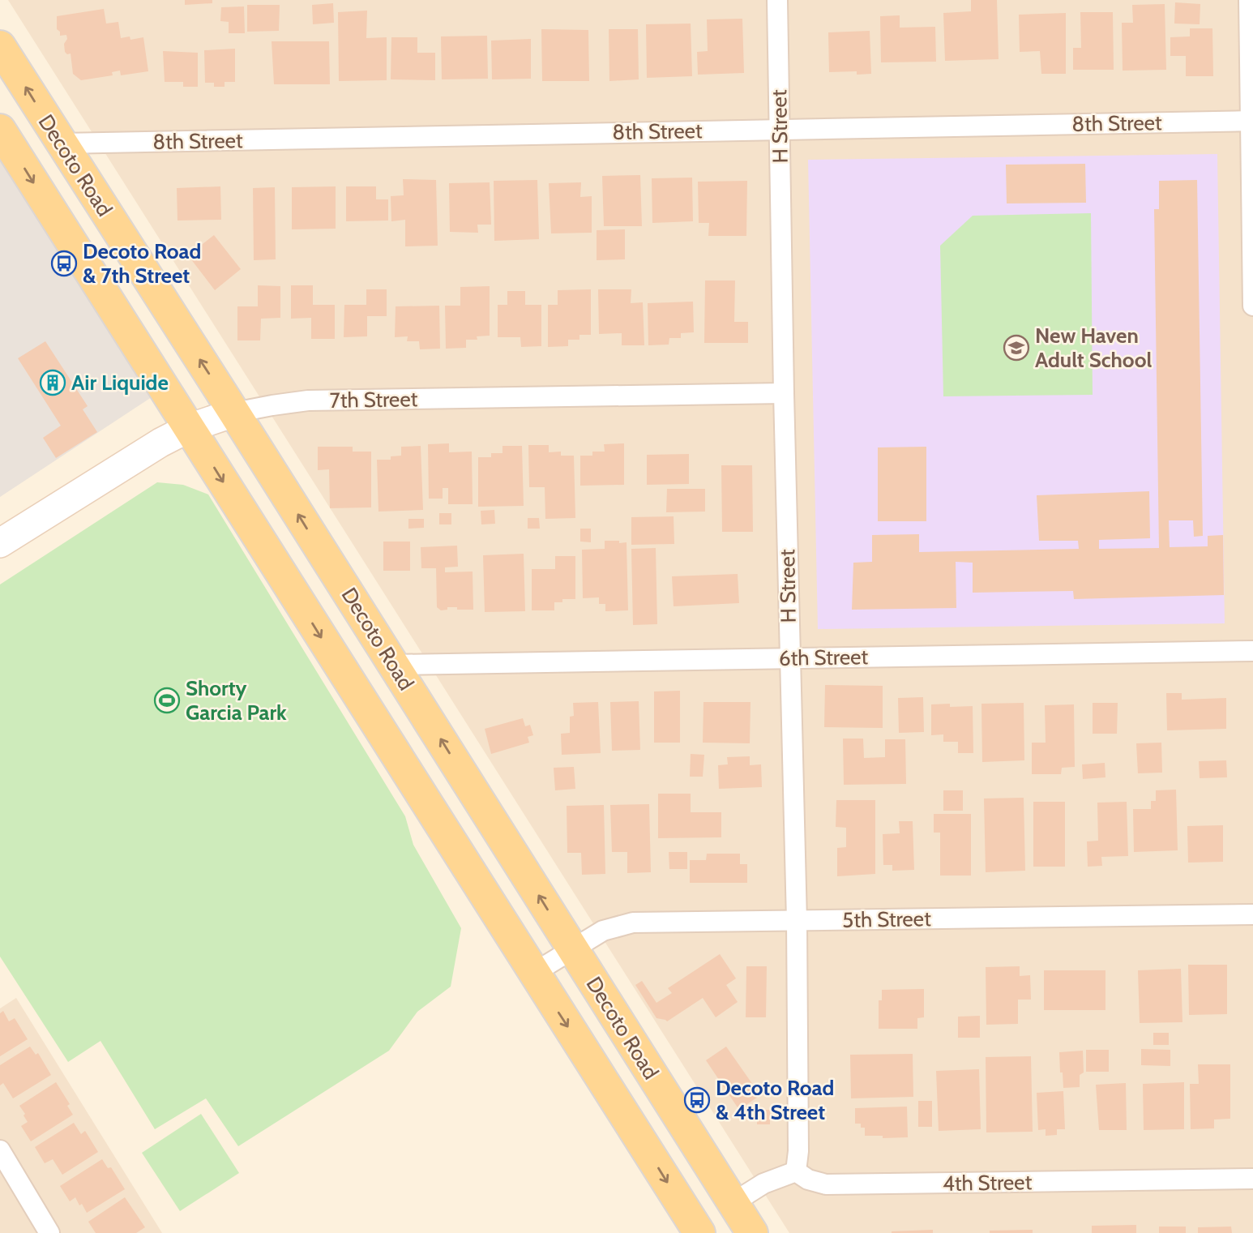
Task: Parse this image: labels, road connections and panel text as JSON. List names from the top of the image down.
{
  "streets": {
    "main road": ["Decoto Road"],
    "street": [
      "8th Street",
      "H Street",
      "7th Street",
      "6th Street",
      "5th Street",
      "4th Street"
    ]
  },
  "crossings": [
    ["8th Street", "H Street"],
    ["8th Street", "Decoto Road"],
    ["H Street", "7th Street"],
    ["H Street", "6th Street"],
    ["H Street", "5th Street"],
    ["H Street", "4th Street"],
    ["Decoto Road", "7th Street"],
    ["Decoto Road", "6th Street"],
    ["Decoto Road", "5th Street"]
  ],
  "places": {
    "bus stop": ["Decoto Road & 7th Street", "Decoto Road & 4th Street"],
    "school or university": ["New Haven Adult School"],
    "building": ["Air Liquide"],
    "sports": ["Shorty Garcia Park"]
  }
}
